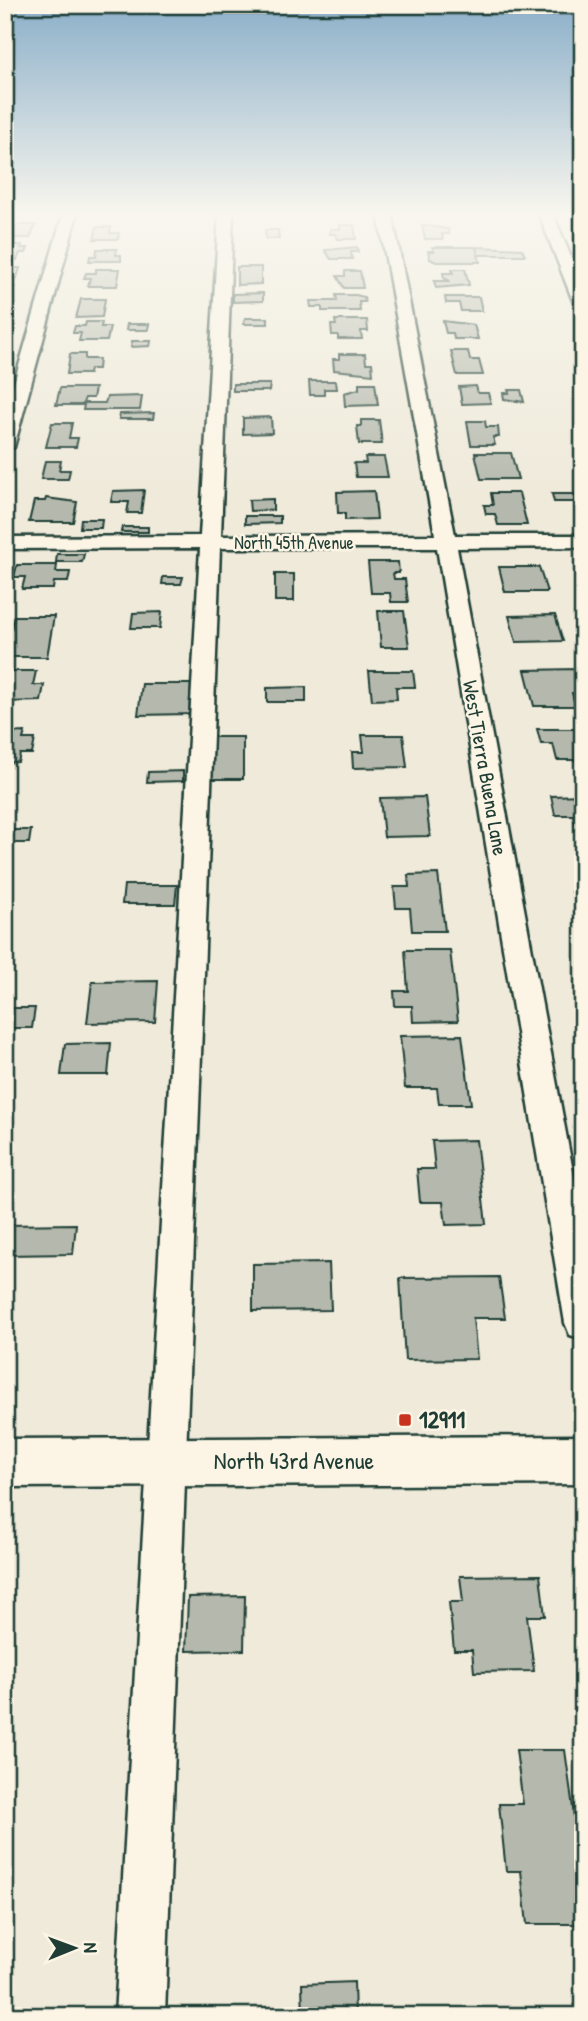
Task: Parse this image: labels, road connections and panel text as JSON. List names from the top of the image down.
{
  "streets": {
    "main road": ["North 43rd Avenue"],
    "street": ["North 45th Avenue", "West Tierra Buena Lane"]
  },
  "crossings": [
    ["North 45th Avenue", "West Tierra Buena Lane"]
  ],
  "places": {
    "transit": ["12911"]
  },
  "north": "right"
}
